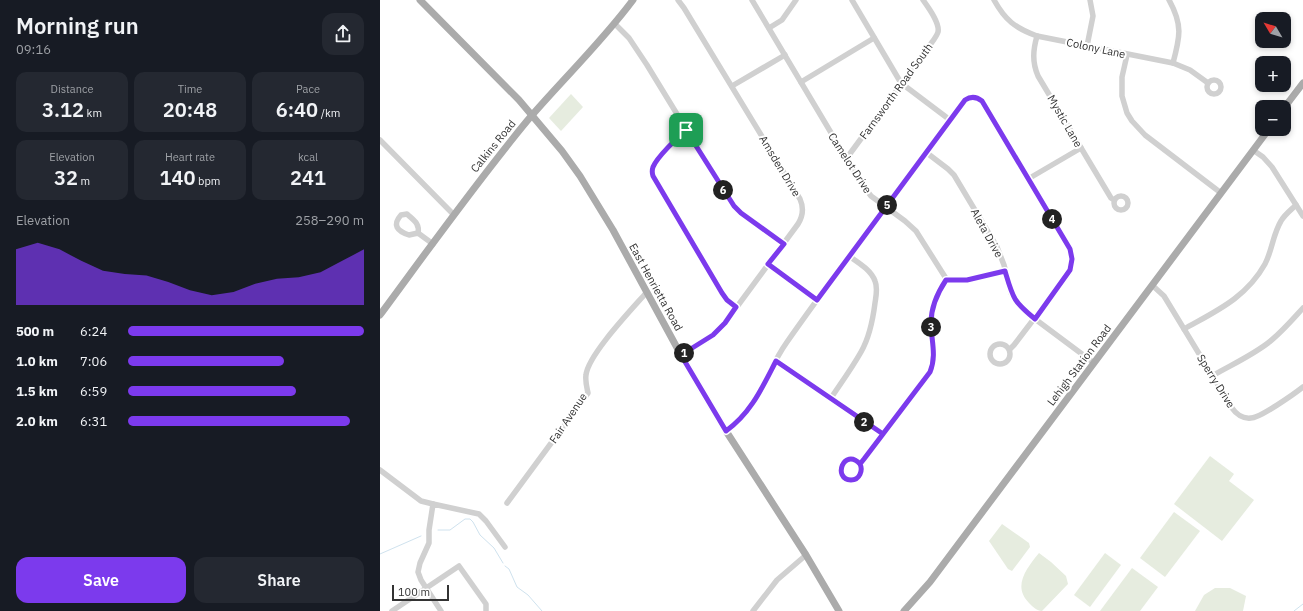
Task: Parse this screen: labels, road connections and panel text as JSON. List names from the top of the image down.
{
  "streets": {
    "main road": ["Calkins Road", "East Henrietta Road", "Lehigh Station Road"],
    "street": [
      "Colony Lane",
      "Farnsworth Road South",
      "Mystic Lane",
      "Camelot Drive",
      "Amsden Drive",
      "Aleta Drive",
      "Sperry Drive",
      "Fair Avenue"
    ]
  },
  "crossings": [
    ["Colony Lane", "Mystic Lane"],
    ["Farnsworth Road South", "Camelot Drive"],
    ["Calkins Road", "East Henrietta Road"],
    ["Amsden Drive", "East Henrietta Road"],
    ["Aleta Drive", "Lehigh Station Road"],
    ["East Henrietta Road", "Fair Avenue"],
    ["Lehigh Station Road", "Sperry Drive"]
  ],
  "scale_bar": "100 m",
  "north": "top left",
  "page": {
    "heading": ["Morning run", "09:16"],
    "map_buttons": ["+", "−"],
    "stats": [
      ["Distance", "3.12 km"],
      ["Time", "20:48"],
      ["Pace", "6:40 /km"],
      ["Elevation", "32 m"],
      ["Heart rate", "140 bpm"],
      ["kcal", "241"]
    ],
    "pins": [
      "6",
      "5",
      "4",
      "3",
      "1",
      "2"
    ],
    "chart": ["Elevation", "258–290 m"],
    "list": [
      {
        "name": "500 m",
        "note": "6:24"
      },
      {
        "name": "1.0 km",
        "note": "7:06"
      },
      {
        "name": "1.5 km",
        "note": "6:59"
      },
      {
        "name": "2.0 km",
        "note": "6:31"
      }
    ],
    "buttons": ["Save", "Share"],
    "scale": "100 m"
  }
}
